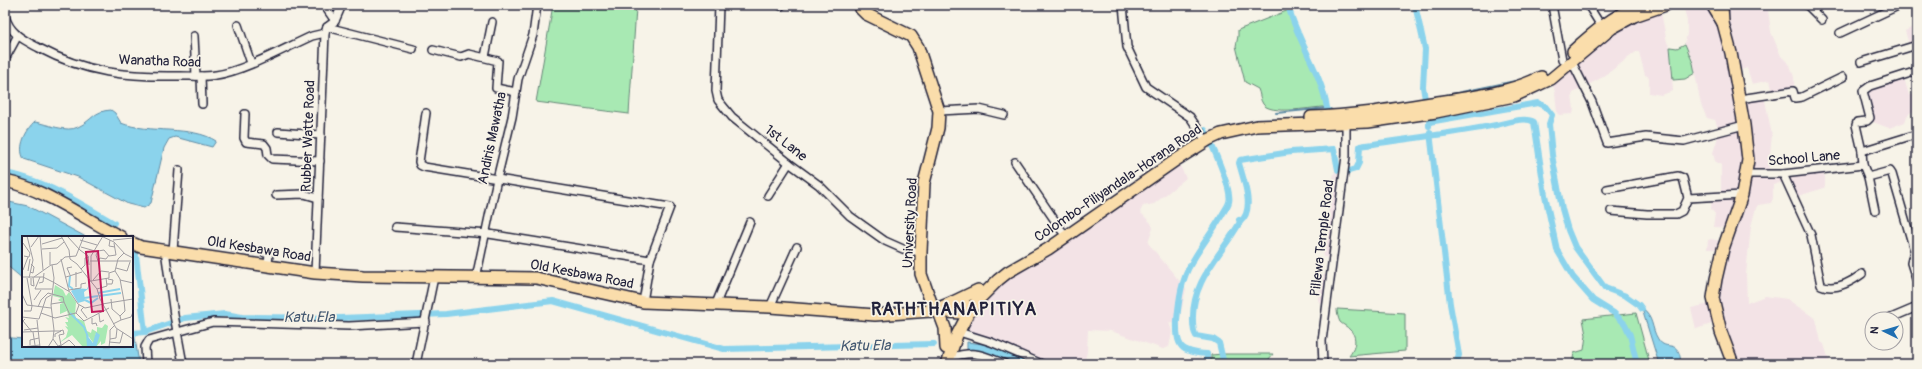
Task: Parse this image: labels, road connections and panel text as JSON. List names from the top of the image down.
{
  "streets": {
    "main road": ["Colombo-Piliyandala-Horana Road", "University Road", "Old Kesbawa Road"],
    "street": [
      "Wanatha Road",
      "Rubber Watte Road",
      "Andiris Mawatha",
      "1st Lane",
      "School Lane",
      "Pillewa Temple Road"
    ]
  },
  "crossings": [
    ["Wanatha Road", "Rubber Watte Road"],
    ["Rubber Watte Road", "Old Kesbawa Road"],
    ["Andiris Mawatha", "Old Kesbawa Road"],
    ["1st Lane", "University Road"],
    ["Colombo-Piliyandala-Horana Road", "University Road"],
    ["Colombo-Piliyandala-Horana Road", "Pillewa Temple Road"],
    ["Colombo-Piliyandala-Horana Road", "Old Kesbawa Road"],
    ["University Road", "Old Kesbawa Road"]
  ],
  "districts": ["RATHTHANAPITIYA"],
  "water": ["Katu Ela"],
  "north": "left"
}
